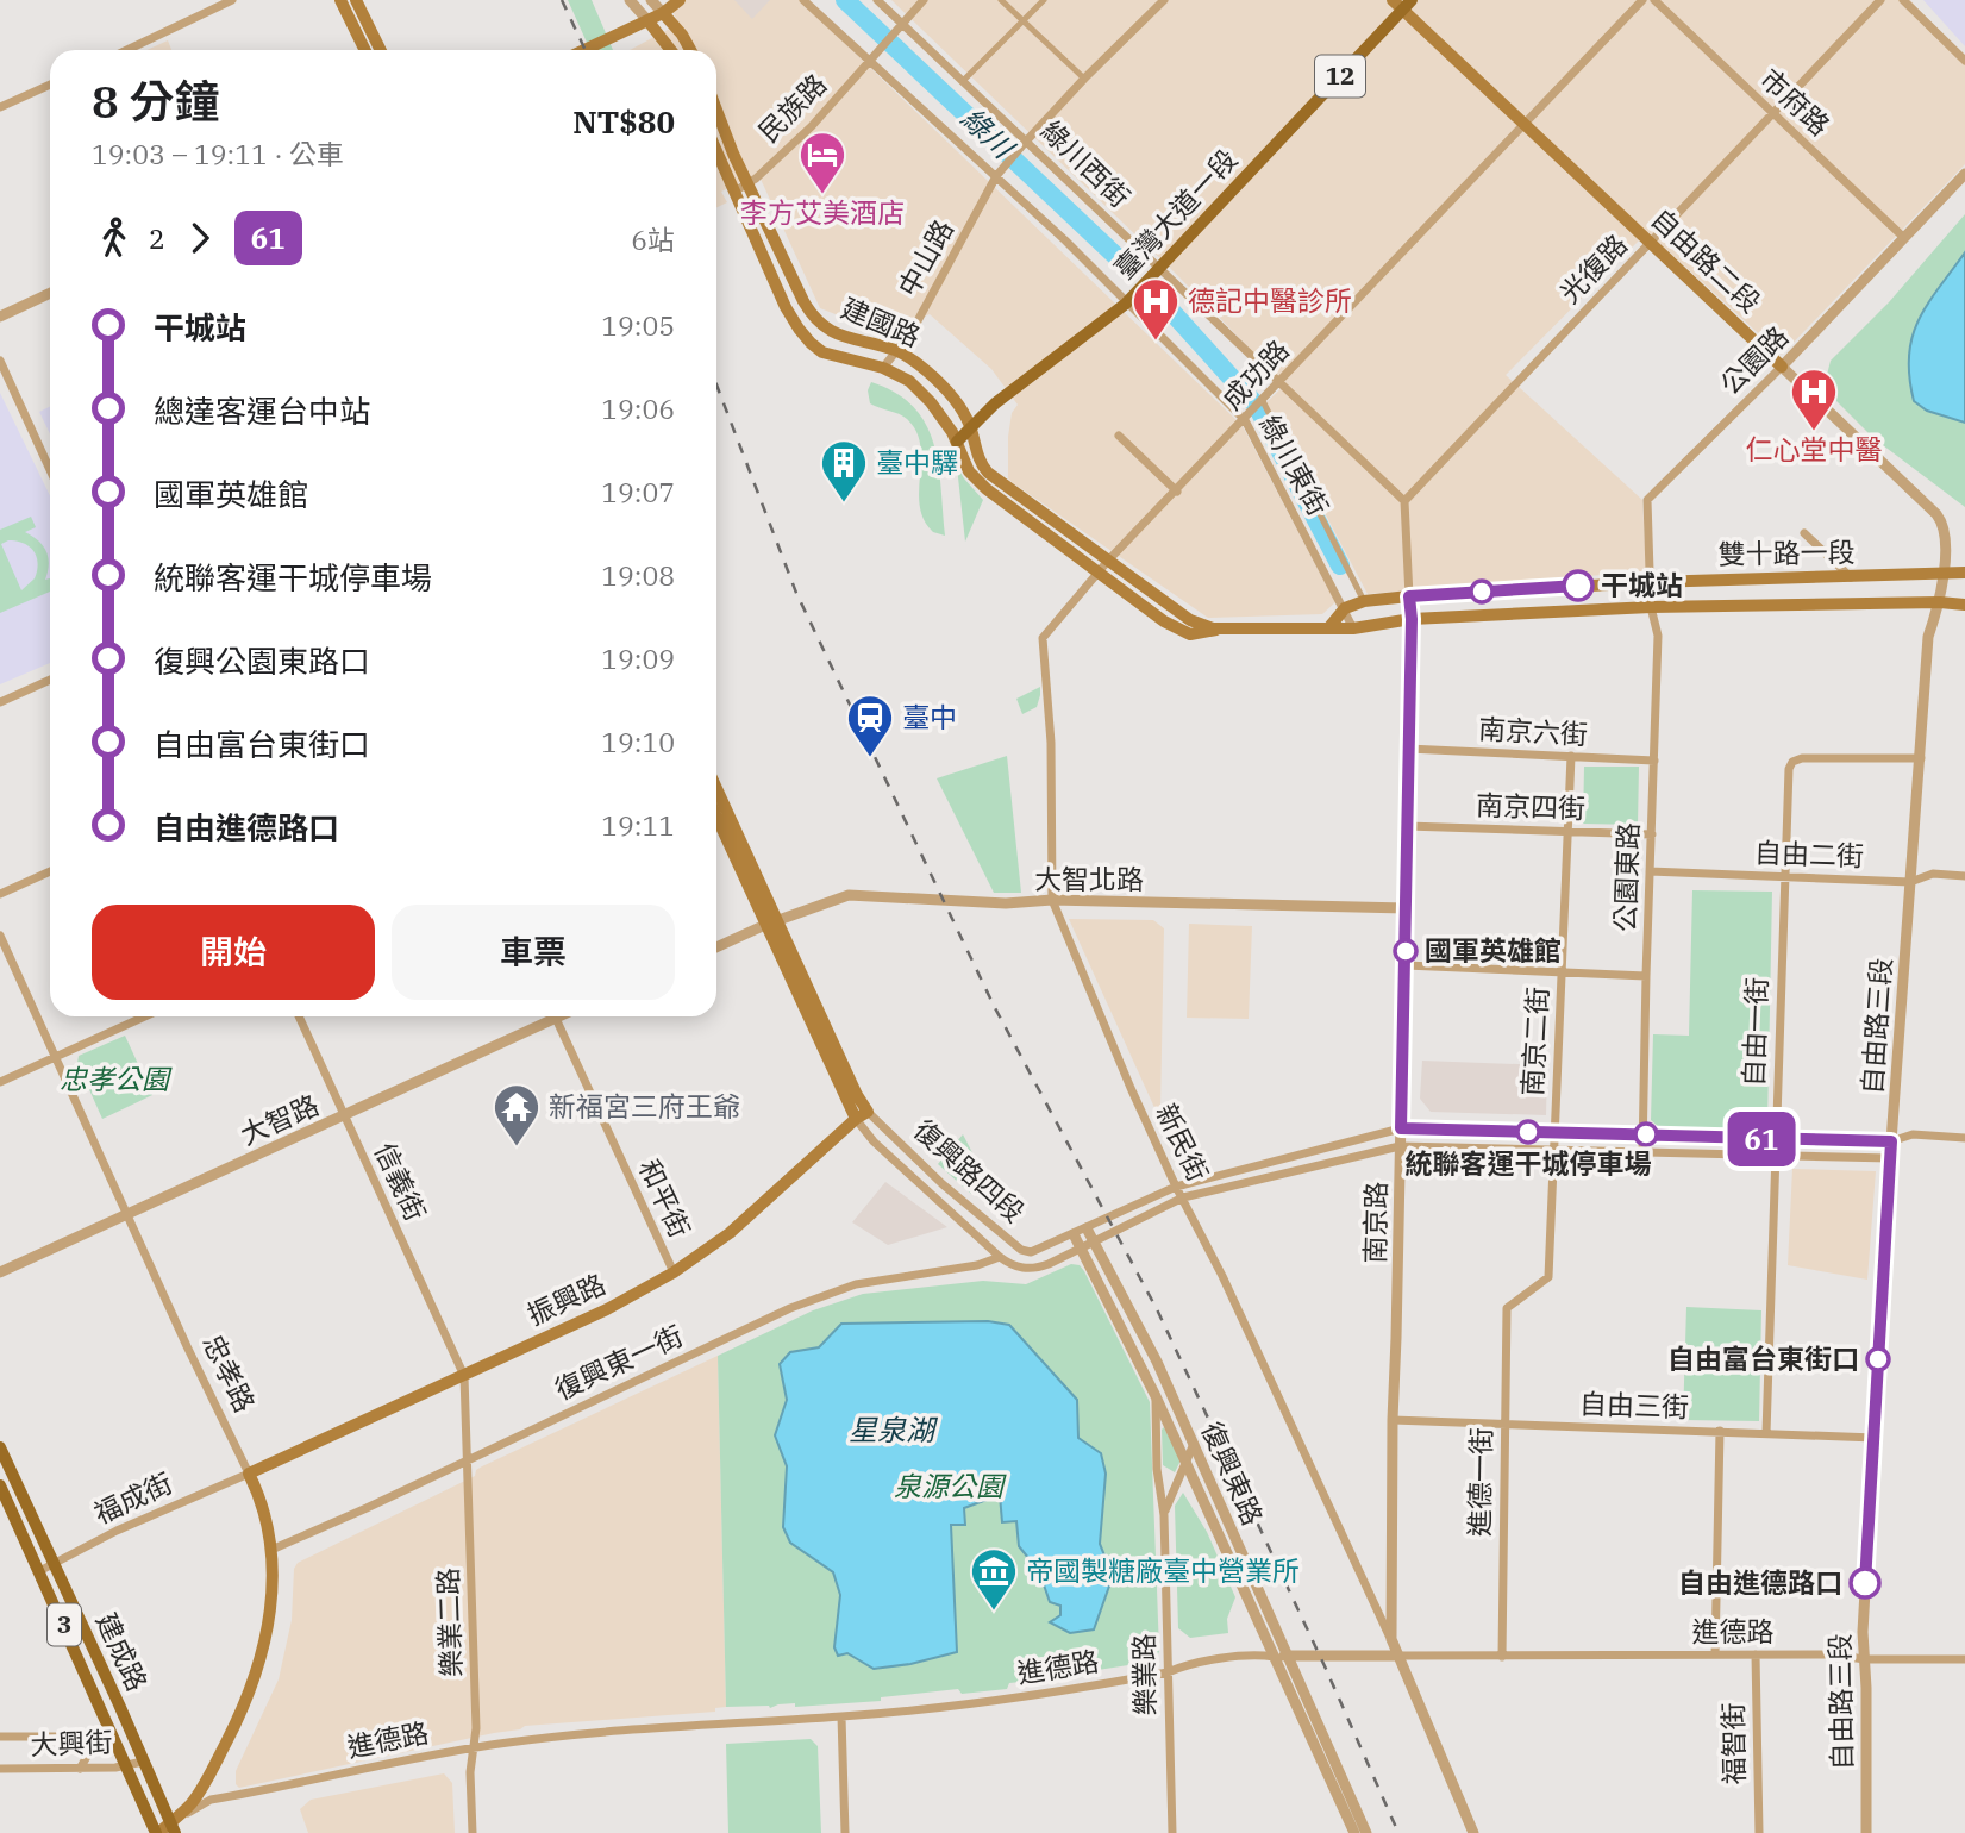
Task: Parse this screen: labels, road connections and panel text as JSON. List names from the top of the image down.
{
  "streets": {
    "main road": [
      "12",
      "臺灣大道一段",
      "自由路二段",
      "建國路",
      "雙十路一段",
      "復興路四段",
      "振興路",
      "忠孝路",
      "3",
      "建成路"
    ],
    "street": [
      "市府路",
      "民族路",
      "綠川西街",
      "中山路",
      "光復路",
      "公園路",
      "成功路",
      "綠川東街",
      "南京六街",
      "南京四街",
      "自由二街",
      "公園東路",
      "大智北路",
      "自由路三段",
      "自由一街",
      "南京二街",
      "大智路",
      "新民街",
      "信義街",
      "和平街",
      "南京路",
      "復興東一街",
      "自由三街",
      "復興東路",
      "進德一街",
      "福成街",
      "樂業二路",
      "進德路",
      "樂業路",
      "大興街",
      "福智街"
    ]
  },
  "crossings": [
    ["市府路", "光復路"],
    ["市府路", "公園路"],
    ["民族路", "綠川西街"],
    ["民族路", "建國路"],
    ["民族路", "綠川東街"],
    ["綠川西街", "臺灣大道一段"],
    ["綠川西街", "中山路"],
    ["綠川西街", "光復路"],
    ["綠川西街", "成功路"],
    ["臺灣大道一段", "自由路二段"],
    ["臺灣大道一段", "建國路"],
    ["臺灣大道一段", "綠川東街"],
    ["中山路", "建國路"],
    ["中山路", "綠川東街"],
    ["自由路二段", "光復路"],
    ["自由路二段", "公園路"],
    ["自由路二段", "成功路"],
    ["自由路二段", "雙十路一段"],
    ["自由路二段", "自由路三段"],
    ["建國路", "成功路"],
    ["建國路", "綠川東街"],
    ["建國路", "雙十路一段"],
    ["建國路", "南京路"],
    ["公園路", "雙十路一段"],
    ["公園路", "公園東路"],
    ["成功路", "綠川東街"],
    ["成功路", "新民街"],
    ["雙十路一段", "公園東路"],
    ["雙十路一段", "自由路三段"],
    ["雙十路一段", "南京路"],
    ["南京六街", "公園東路"],
    ["南京六街", "南京二街"],
    ["南京六街", "南京路"],
    ["南京四街", "公園東路"],
    ["南京四街", "南京二街"],
    ["南京四街", "南京路"],
    ["自由二街", "公園東路"],
    ["自由二街", "自由路三段"],
    ["自由二街", "自由一街"],
    ["公園東路", "復興路四段"],
    ["大智北路", "新民街"],
    ["大智北路", "復興路四段"],
    ["大智北路", "南京路"],
    ["自由路三段", "自由一街"],
    ["自由路三段", "復興路四段"],
    ["自由路三段", "自由三街"],
    ["自由路三段", "進德路"],
    ["自由一街", "復興路四段"],
    ["自由一街", "自由三街"],
    ["南京二街", "復興路四段"],
    ["南京二街", "進德一街"],
    ["大智路", "信義街"],
    ["大智路", "忠孝路"],
    ["新民街", "復興路四段"],
    ["新民街", "南京路"],
    ["復興路四段", "南京路"],
    ["復興路四段", "振興路"],
    ["復興路四段", "復興東一街"],
    ["復興路四段", "復興東路"],
    ["信義街", "振興路"],
    ["信義街", "樂業二路"],
    ["和平街", "振興路"],
    ["南京路", "自由三街"],
    ["南京路", "進德路"],
    ["振興路", "忠孝路"],
    ["振興路", "福成街"],
    ["振興路", "樂業二路"],
    ["復興東一街", "忠孝路"],
    ["復興東一街", "樂業二路"],
    ["忠孝路", "福成街"],
    ["忠孝路", "進德路"],
    ["忠孝路", "建成路"],
    ["自由三街", "進德一街"],
    ["復興東路", "進德路"],
    ["復興東路", "樂業路"],
    ["進德一街", "進德路"],
    ["福成街", "建成路"],
    ["樂業二路", "進德路"],
    ["進德路", "建成路"],
    ["進德路", "樂業路"],
    ["進德路", "福智街"],
    ["建成路", "大興街"]
  ],
  "water": ["綠川", "星泉湖"],
  "parks": ["忠孝公園", "泉源公園"],
  "places": {
    "hotel": ["李方艾美酒店"],
    "hospital": ["德記中醫診所", "仁心堂中醫"],
    "building": ["臺中驛"],
    "other": [
      "干城站",
      "國軍英雄館",
      "統聯客運干城停車場",
      "自由富台東街口",
      "自由進德路口"
    ],
    "station": ["臺中"],
    "temple": ["新福宮三府王爺"],
    "museum": ["帝國製糖廠臺中營業所"]
  },
  "lines": ["bus line 61"],
  "page": {
    "on_map": "61",
    "heading": ["8 分鐘", "19:03 – 19:11 · 公車", "NT$80"],
    "legs": ["2", "61", "6站"],
    "list": [
      {
        "name": "干城站",
        "value": "19:05"
      },
      {
        "name": "總達客運台中站",
        "value": "19:06"
      },
      {
        "name": "國軍英雄館",
        "value": "19:07"
      },
      {
        "name": "統聯客運干城停車場",
        "value": "19:08"
      },
      {
        "name": "復興公園東路口",
        "value": "19:09"
      },
      {
        "name": "自由富台東街口",
        "value": "19:10"
      },
      {
        "name": "自由進德路口",
        "value": "19:11"
      }
    ],
    "buttons": ["開始", "車票"]
  }
}
